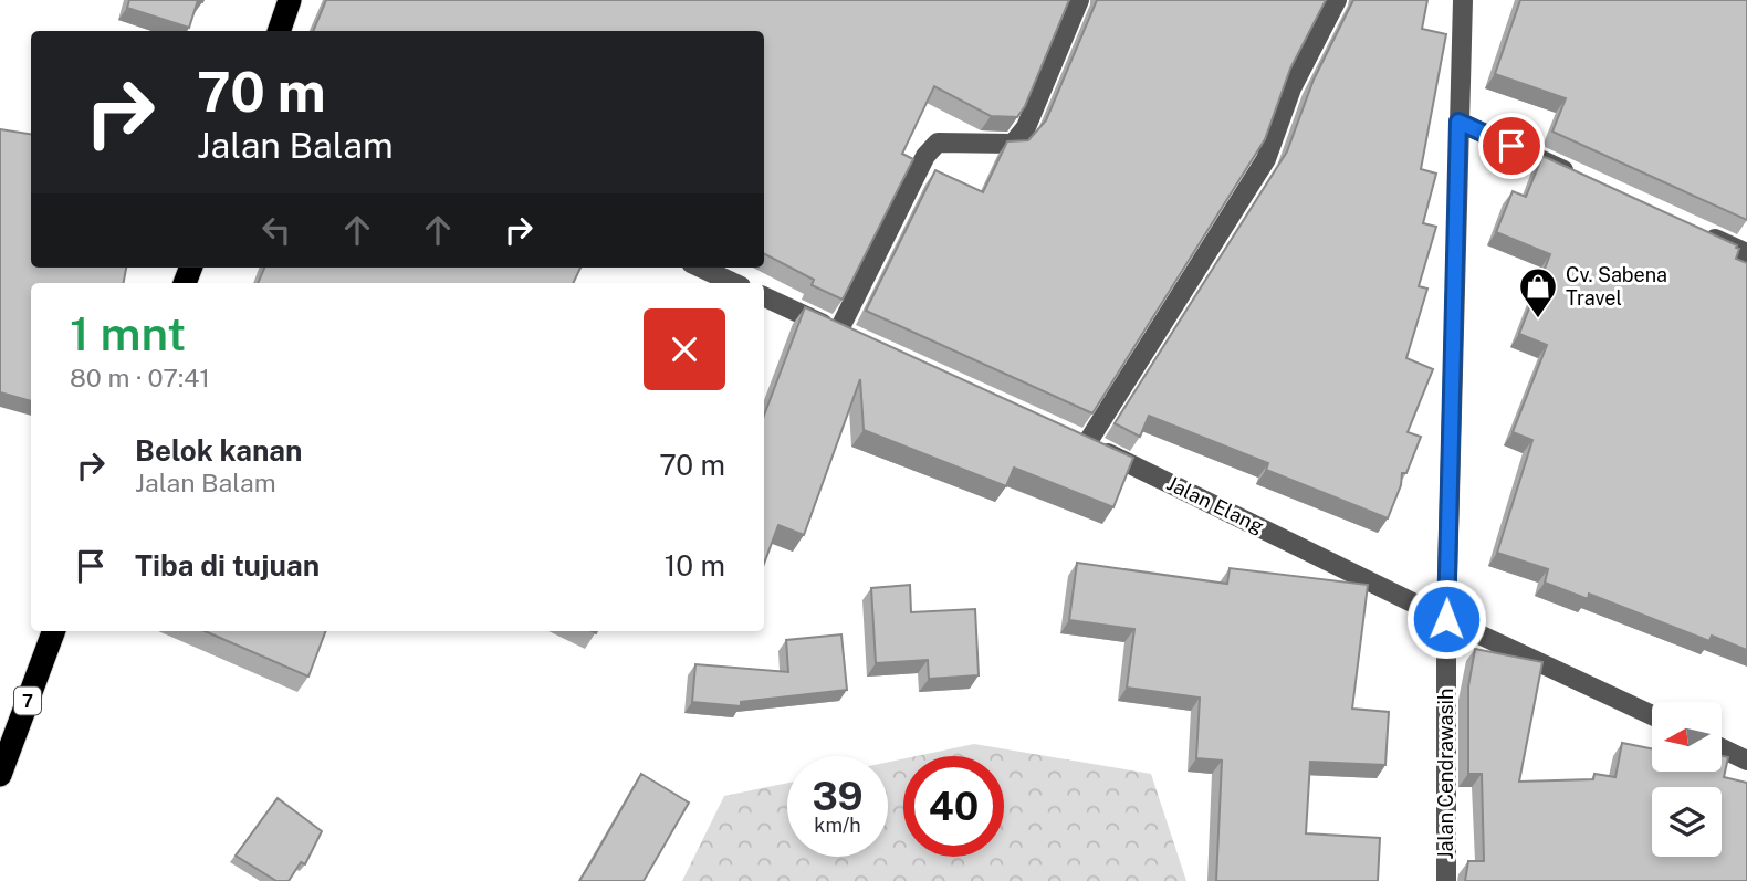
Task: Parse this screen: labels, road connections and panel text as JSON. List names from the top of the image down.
{
  "streets": {
    "highway": ["7"],
    "street": ["Jalan Elang", "Jalan Cendrawasih"]
  },
  "crossings": [
    ["Jalan Elang", "Jalan Cendrawasih"]
  ],
  "places": {
    "shop": ["Cv. Sabena Travel"]
  },
  "north": "left",
  "page": {
    "turn": ["70 m", "Jalan Balam"],
    "heading": ["1 mnt", "80 m · 07:41"],
    "list": [
      {
        "name": "Belok kanan",
        "note": "Jalan Balam",
        "value": "70 m"
      },
      {
        "name": "Tiba di tujuan",
        "value": "10 m"
      }
    ],
    "speed": "39 km/h",
    "limit": "40"
  }
}
